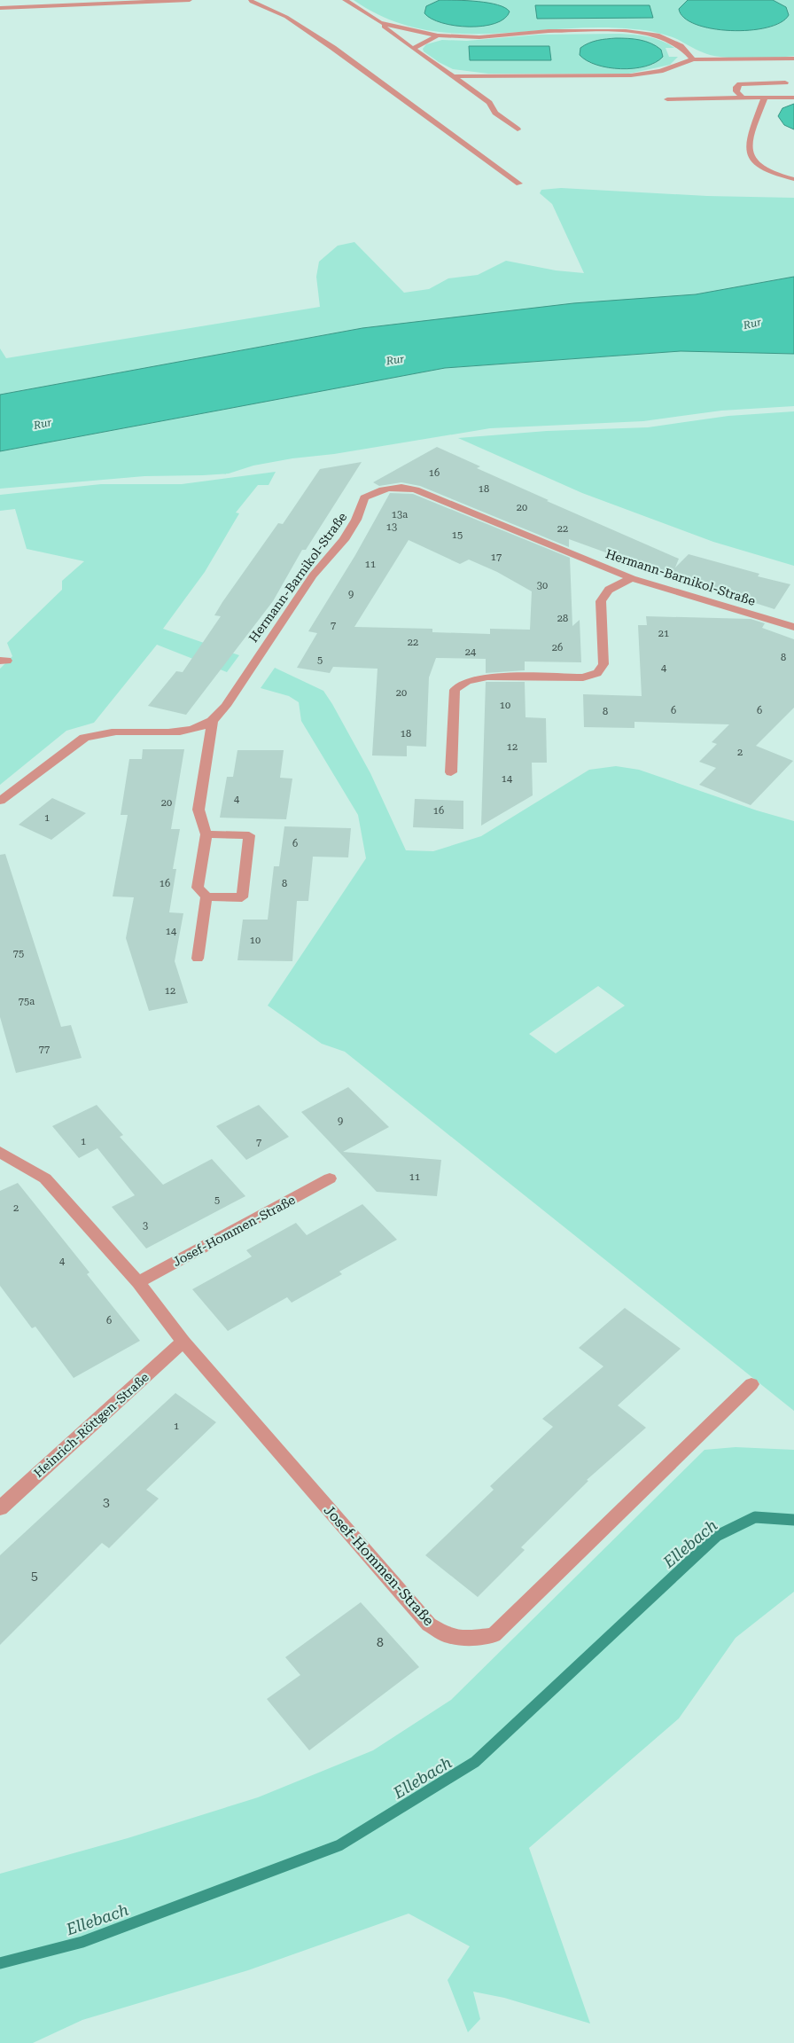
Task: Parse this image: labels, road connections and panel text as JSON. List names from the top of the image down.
{
  "streets": {
    "street": ["Hermann-Barnikol-Straße", "Josef-Hommen-Straße", "Heinrich-Röttgen-Straße"]
  },
  "crossings": [
    ["Josef-Hommen-Straße", "Heinrich-Röttgen-Straße"]
  ],
  "water": ["Rur", "Ellebach"],
  "house_numbers": [
    "16",
    "18",
    "20",
    "13a",
    "13",
    "22",
    "15",
    "17",
    "11",
    "30",
    "9",
    "28",
    "7",
    "21",
    "22",
    "26",
    "24",
    "8",
    "5",
    "4",
    "20",
    "10",
    "6",
    "6",
    "8",
    "18",
    "12",
    "2",
    "14",
    "4",
    "20",
    "16",
    "1",
    "6",
    "16",
    "8",
    "14",
    "10",
    "75",
    "12",
    "75a",
    "77",
    "9",
    "1",
    "7",
    "11",
    "5",
    "2",
    "3",
    "4",
    "6",
    "1",
    "3",
    "5",
    "8"
  ]
}
